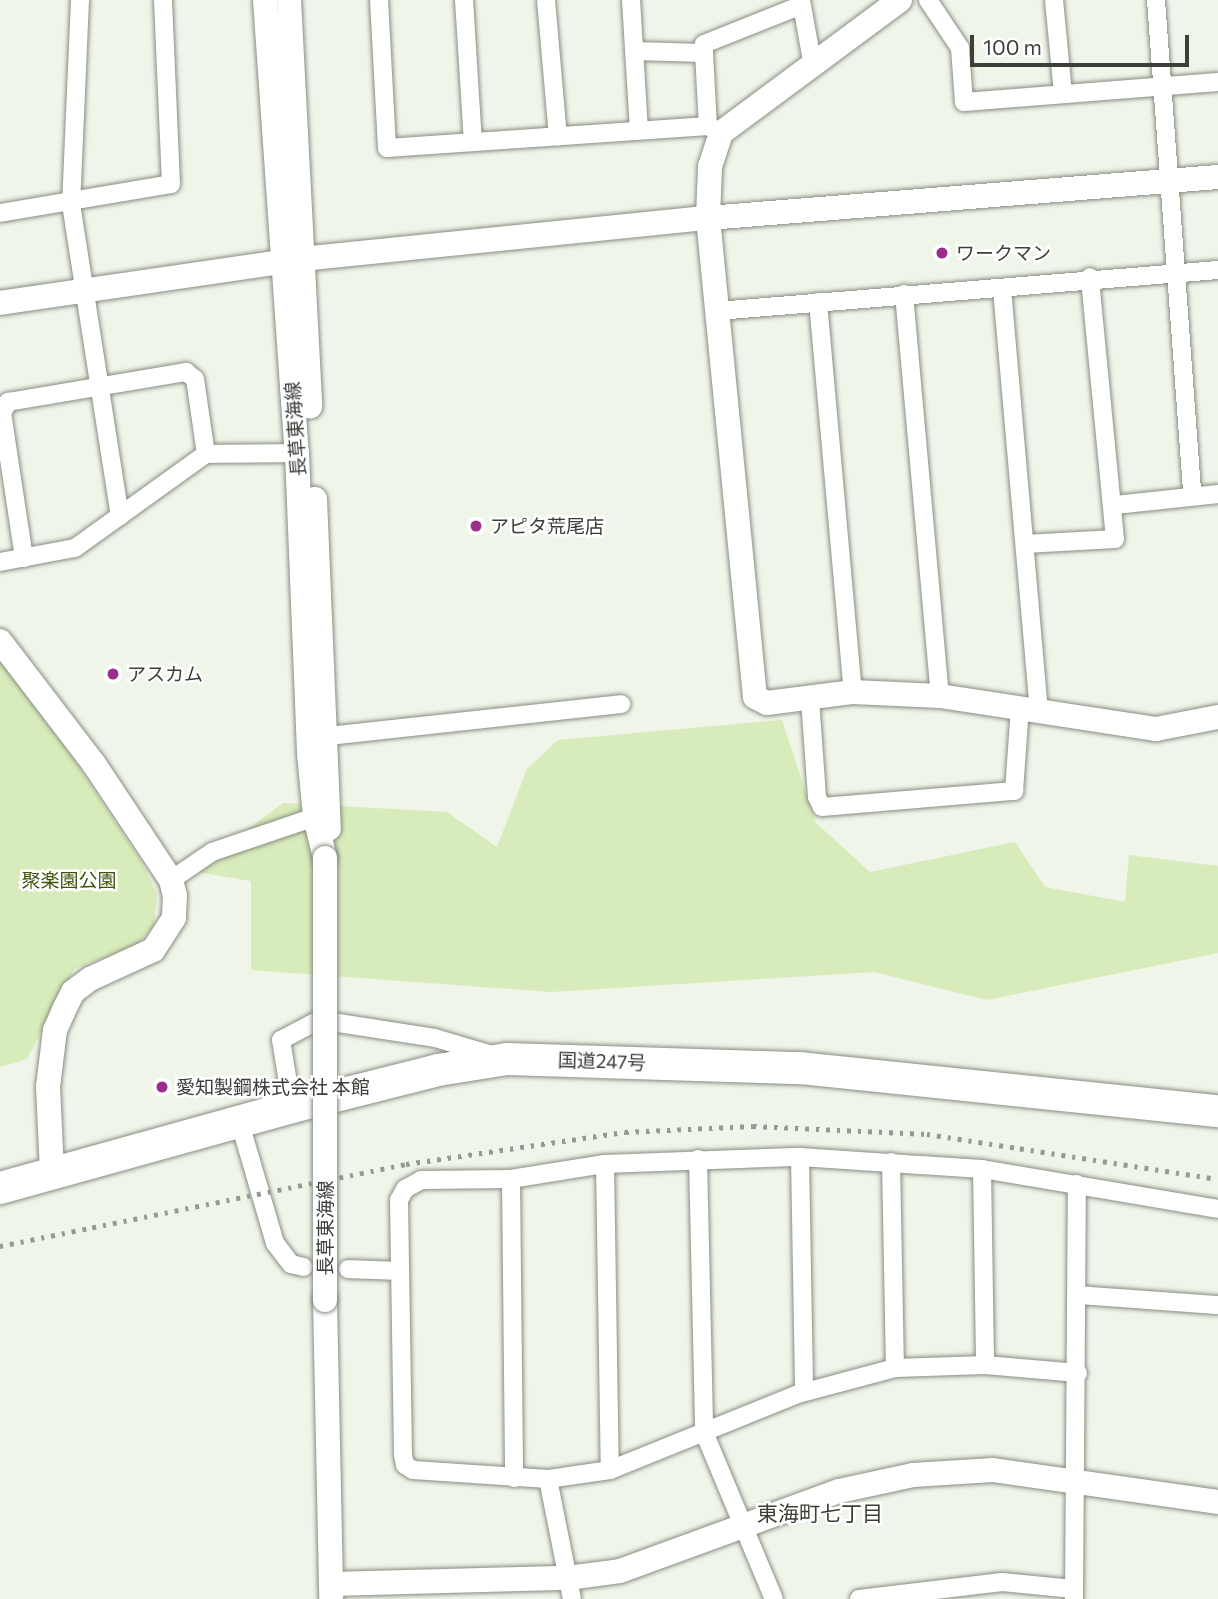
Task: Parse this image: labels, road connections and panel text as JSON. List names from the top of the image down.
{
  "streets": {
    "highway": ["国道247号"],
    "street": ["長草東海線"]
  },
  "districts": ["東海町七丁目"],
  "parks": ["聚楽園公園"],
  "places": [
    "ワークマン",
    "アピタ荒尾店",
    "アスカム",
    "愛知製鋼株式会社 本館"
  ],
  "scale_bar": "100 m"
}
